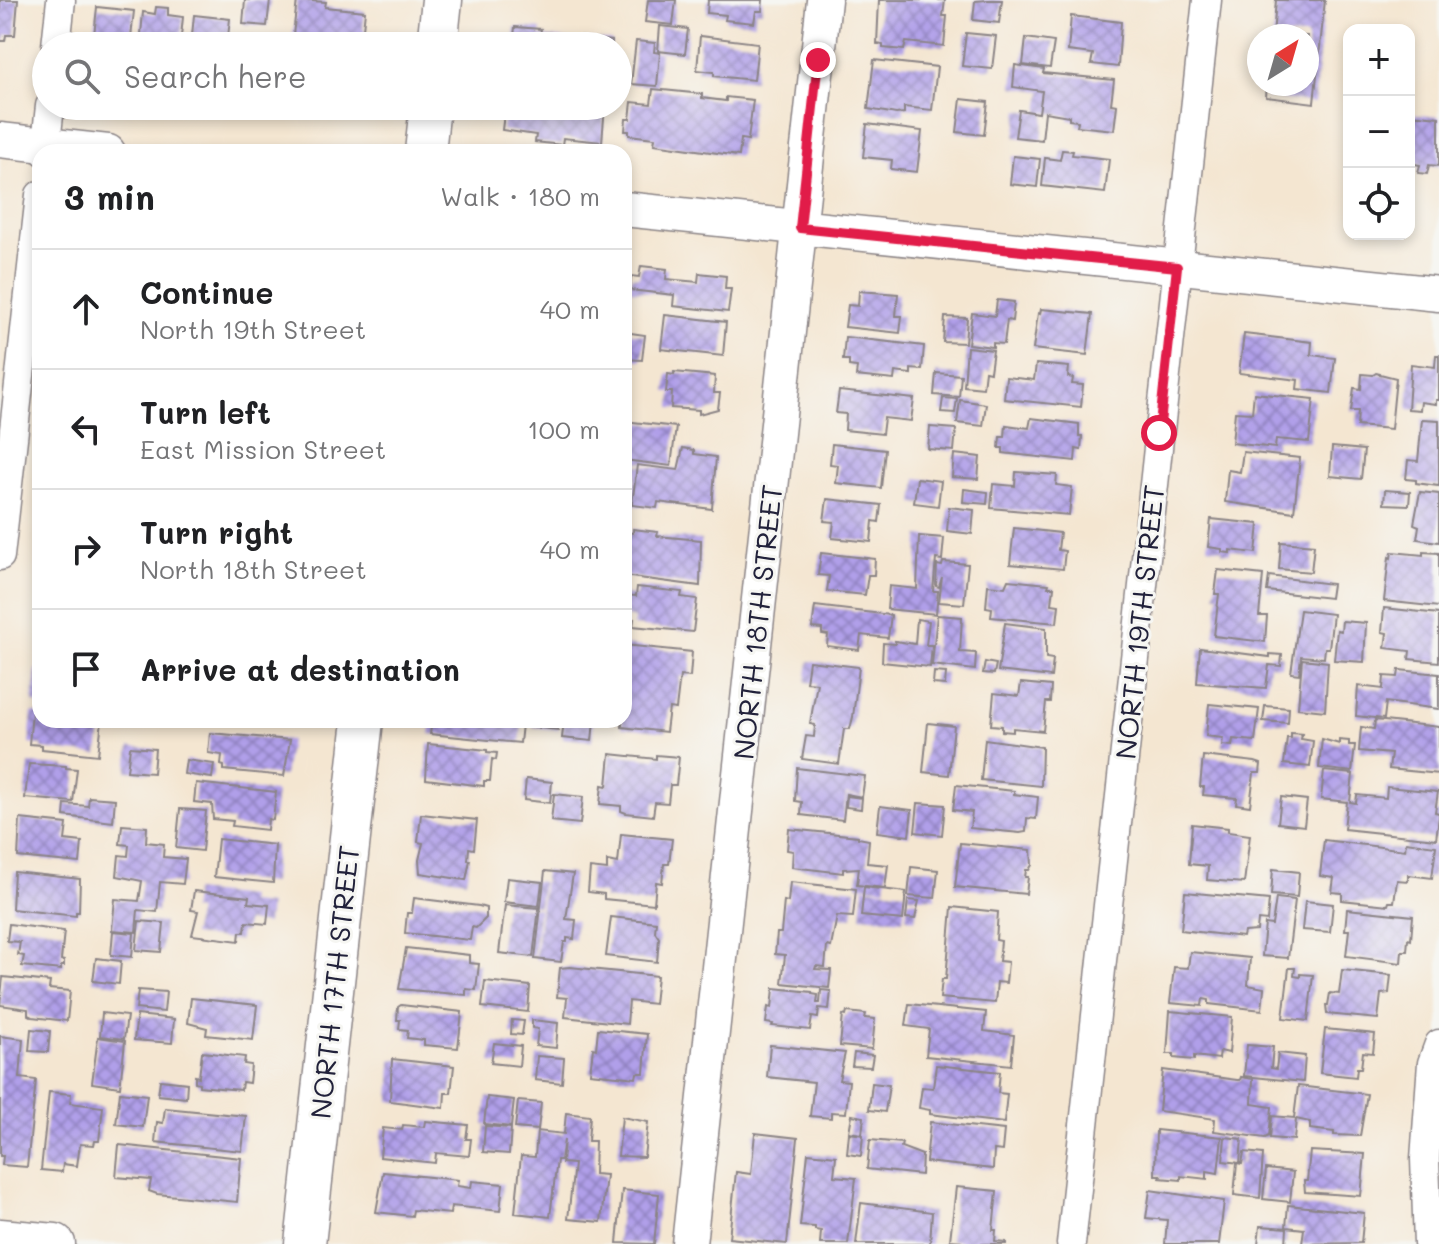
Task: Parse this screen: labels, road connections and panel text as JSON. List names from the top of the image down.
{
  "streets": {
    "main road": ["NORTH 17TH STREET"],
    "street": ["NORTH 18TH STREET", "NORTH 19TH STREET"]
  },
  "north": "top right",
  "page": {
    "map_buttons": ["+", "−"],
    "search": "Search here",
    "heading": ["3 min", "Walk · 180 m"],
    "list": [
      ["Continue", "North 19th Street", "40 m"],
      ["Turn left", "East Mission Street", "100 m"],
      ["Turn right", "North 18th Street", "40 m"],
      "Arrive at destination"
    ]
  }
}
